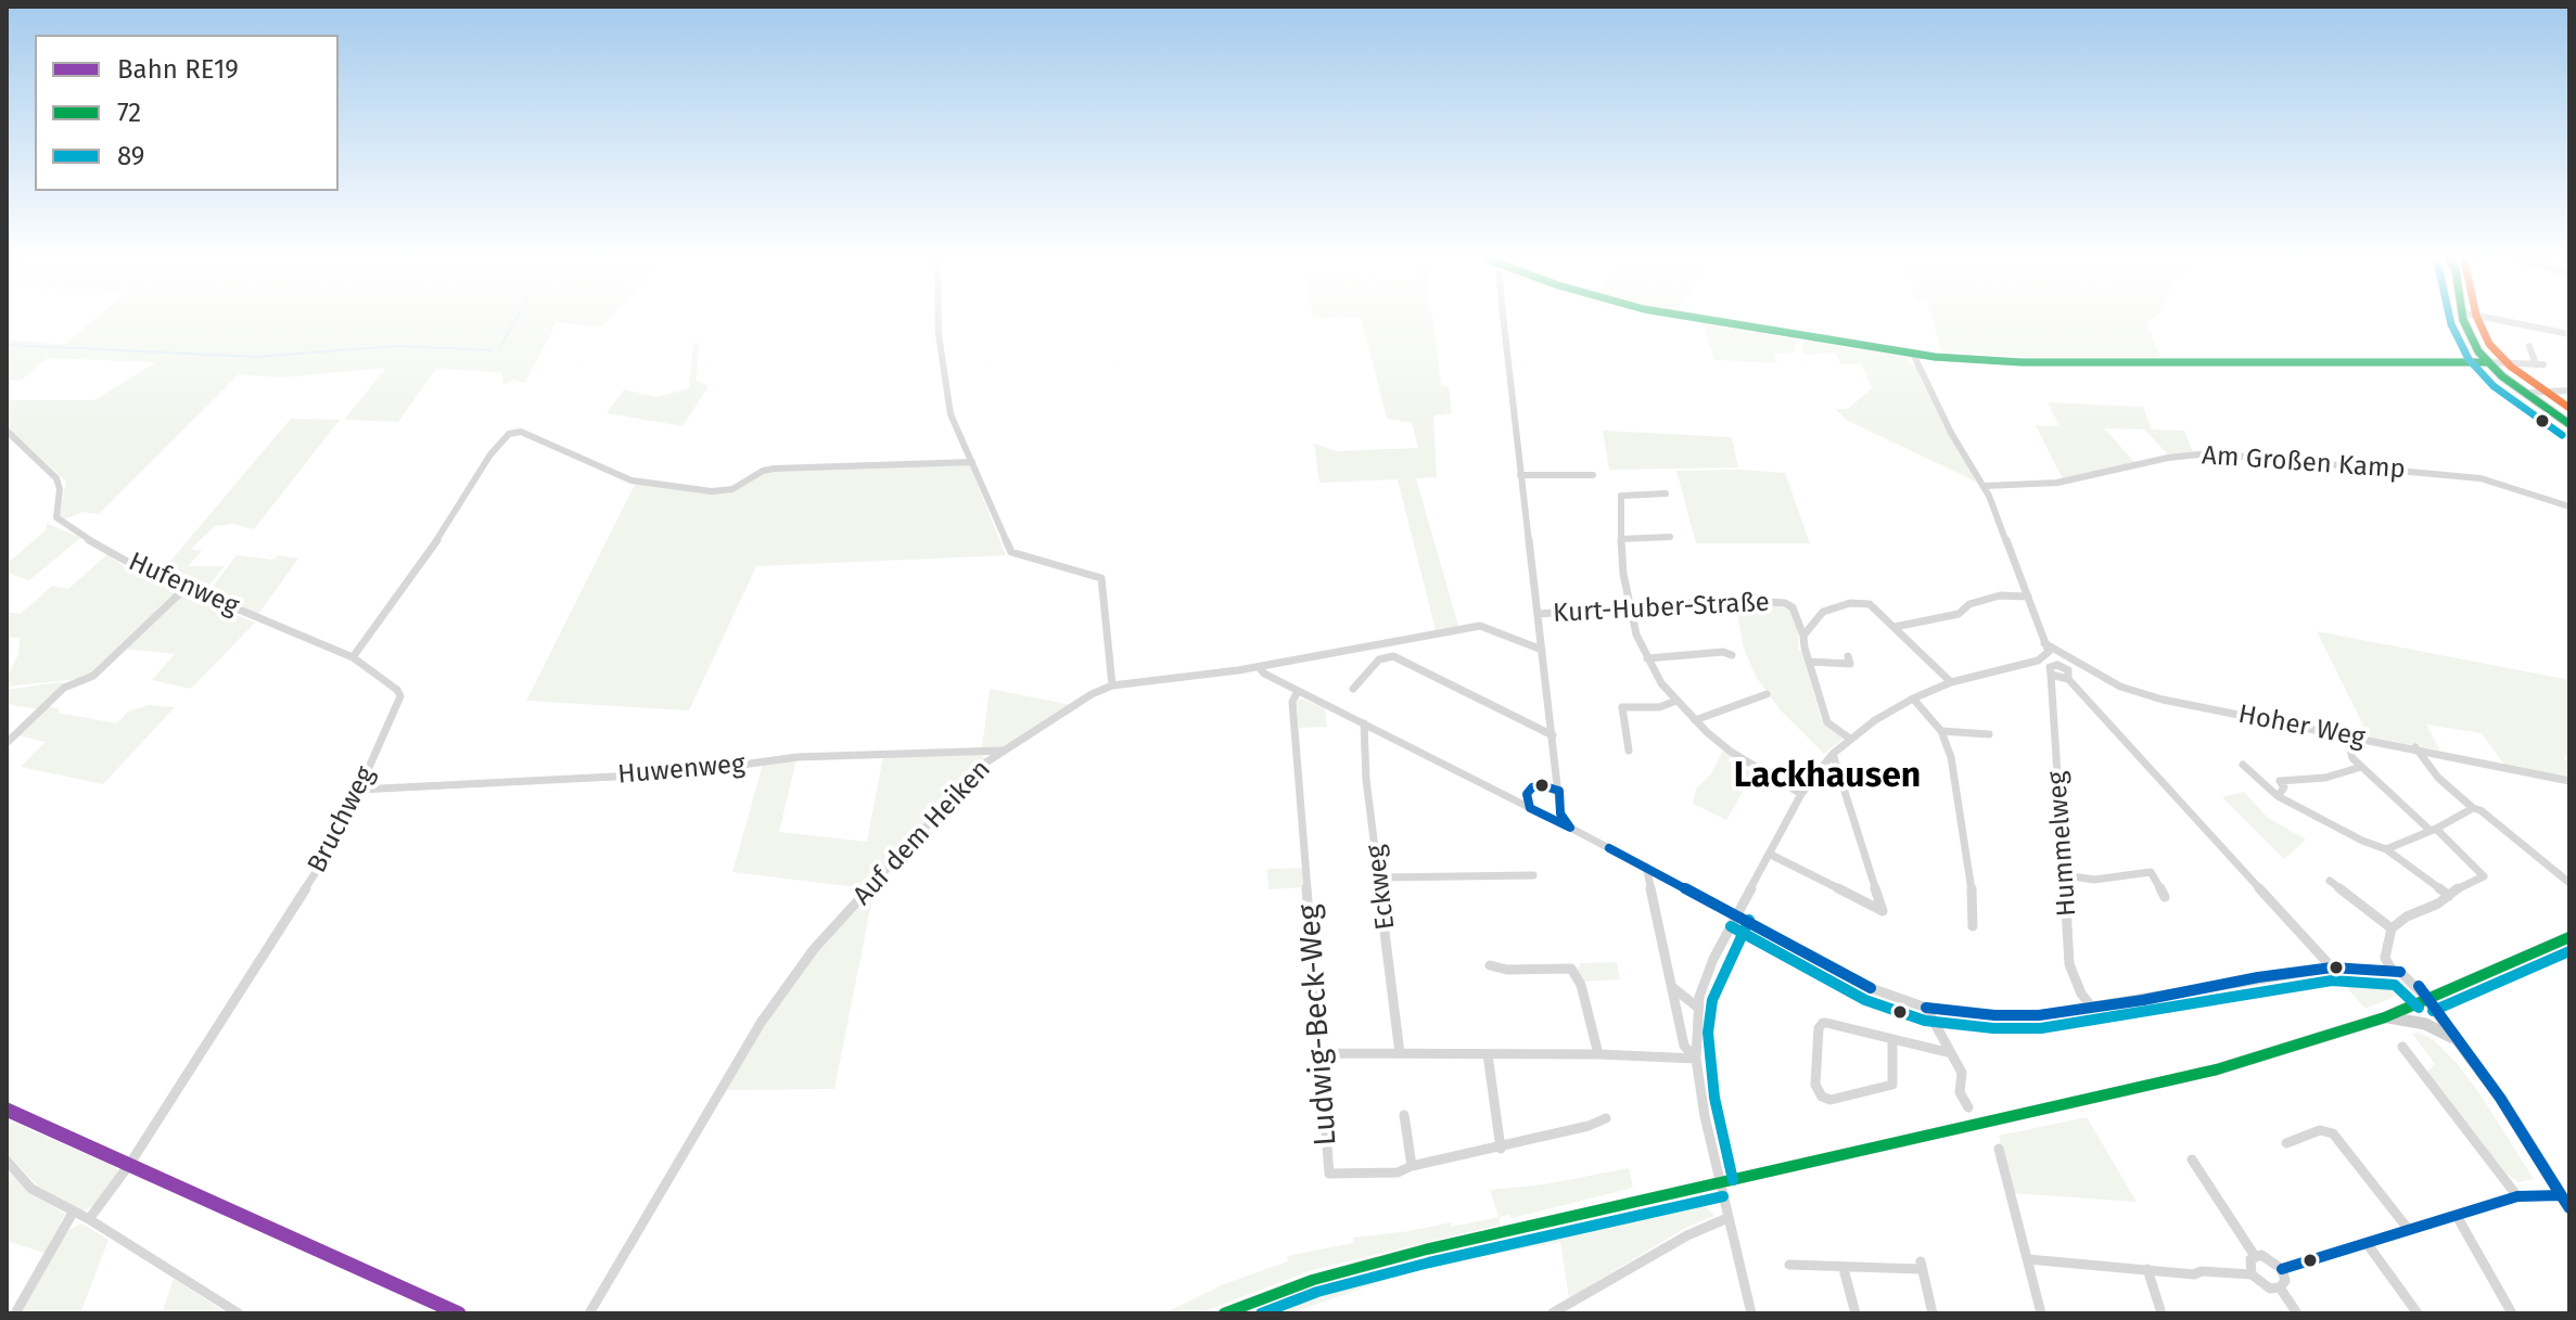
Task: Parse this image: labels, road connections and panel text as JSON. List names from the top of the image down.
{
  "streets": {
    "street": [
      "Am Großen Kamp",
      "Hufenweg",
      "Kurt-Huber-Straße",
      "Hoher Weg",
      "Huwenweg",
      "Bruchweg",
      "Auf dem Heiken",
      "Hummelweg",
      "Eckweg",
      "Ludwig-Beck-Weg"
    ]
  },
  "crossings": [
    ["Hufenweg", "Bruchweg"],
    ["Huwenweg", "Bruchweg"],
    ["Huwenweg", "Auf dem Heiken"]
  ],
  "districts": ["Lackhausen"],
  "lines": ["transit line 72", "transit line 89", "rail line RE19"],
  "legend": ["Bahn RE19", "72", "89"]
}
